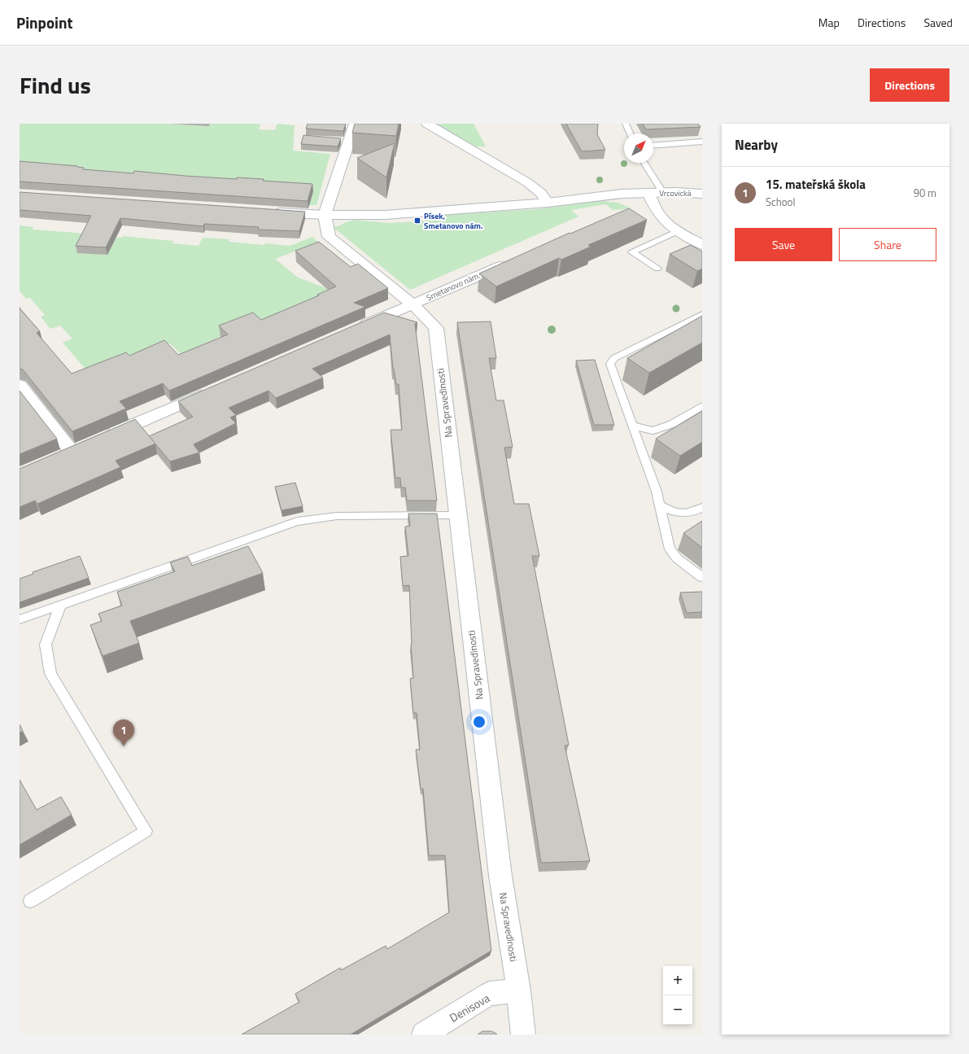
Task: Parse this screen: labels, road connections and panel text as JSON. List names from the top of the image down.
{
  "streets": {
    "street": [
      "Vrcovická",
      "Smetanovo nám.",
      "Na Spravedlnosti",
      "Denisova"
    ]
  },
  "crossings": [
    ["Smetanovo nám.", "Na Spravedlnosti"],
    ["Na Spravedlnosti", "Denisova"]
  ],
  "places": {
    "transit": ["Písek, Smetanovo nám."]
  },
  "north": "top right",
  "page": {
    "header": "Pinpoint",
    "nav": ["Map", "Directions", "Saved"],
    "title": "Find us",
    "buttons": [
      "Directions",
      ["Save", "Share"]
    ],
    "heading": "Nearby",
    "list": [
      {
        "mark": "1",
        "name": "15. mateřská škola",
        "note": "School",
        "value": "90 m"
      }
    ],
    "pins": "1",
    "map_buttons": ["+", "−"]
  }
}
